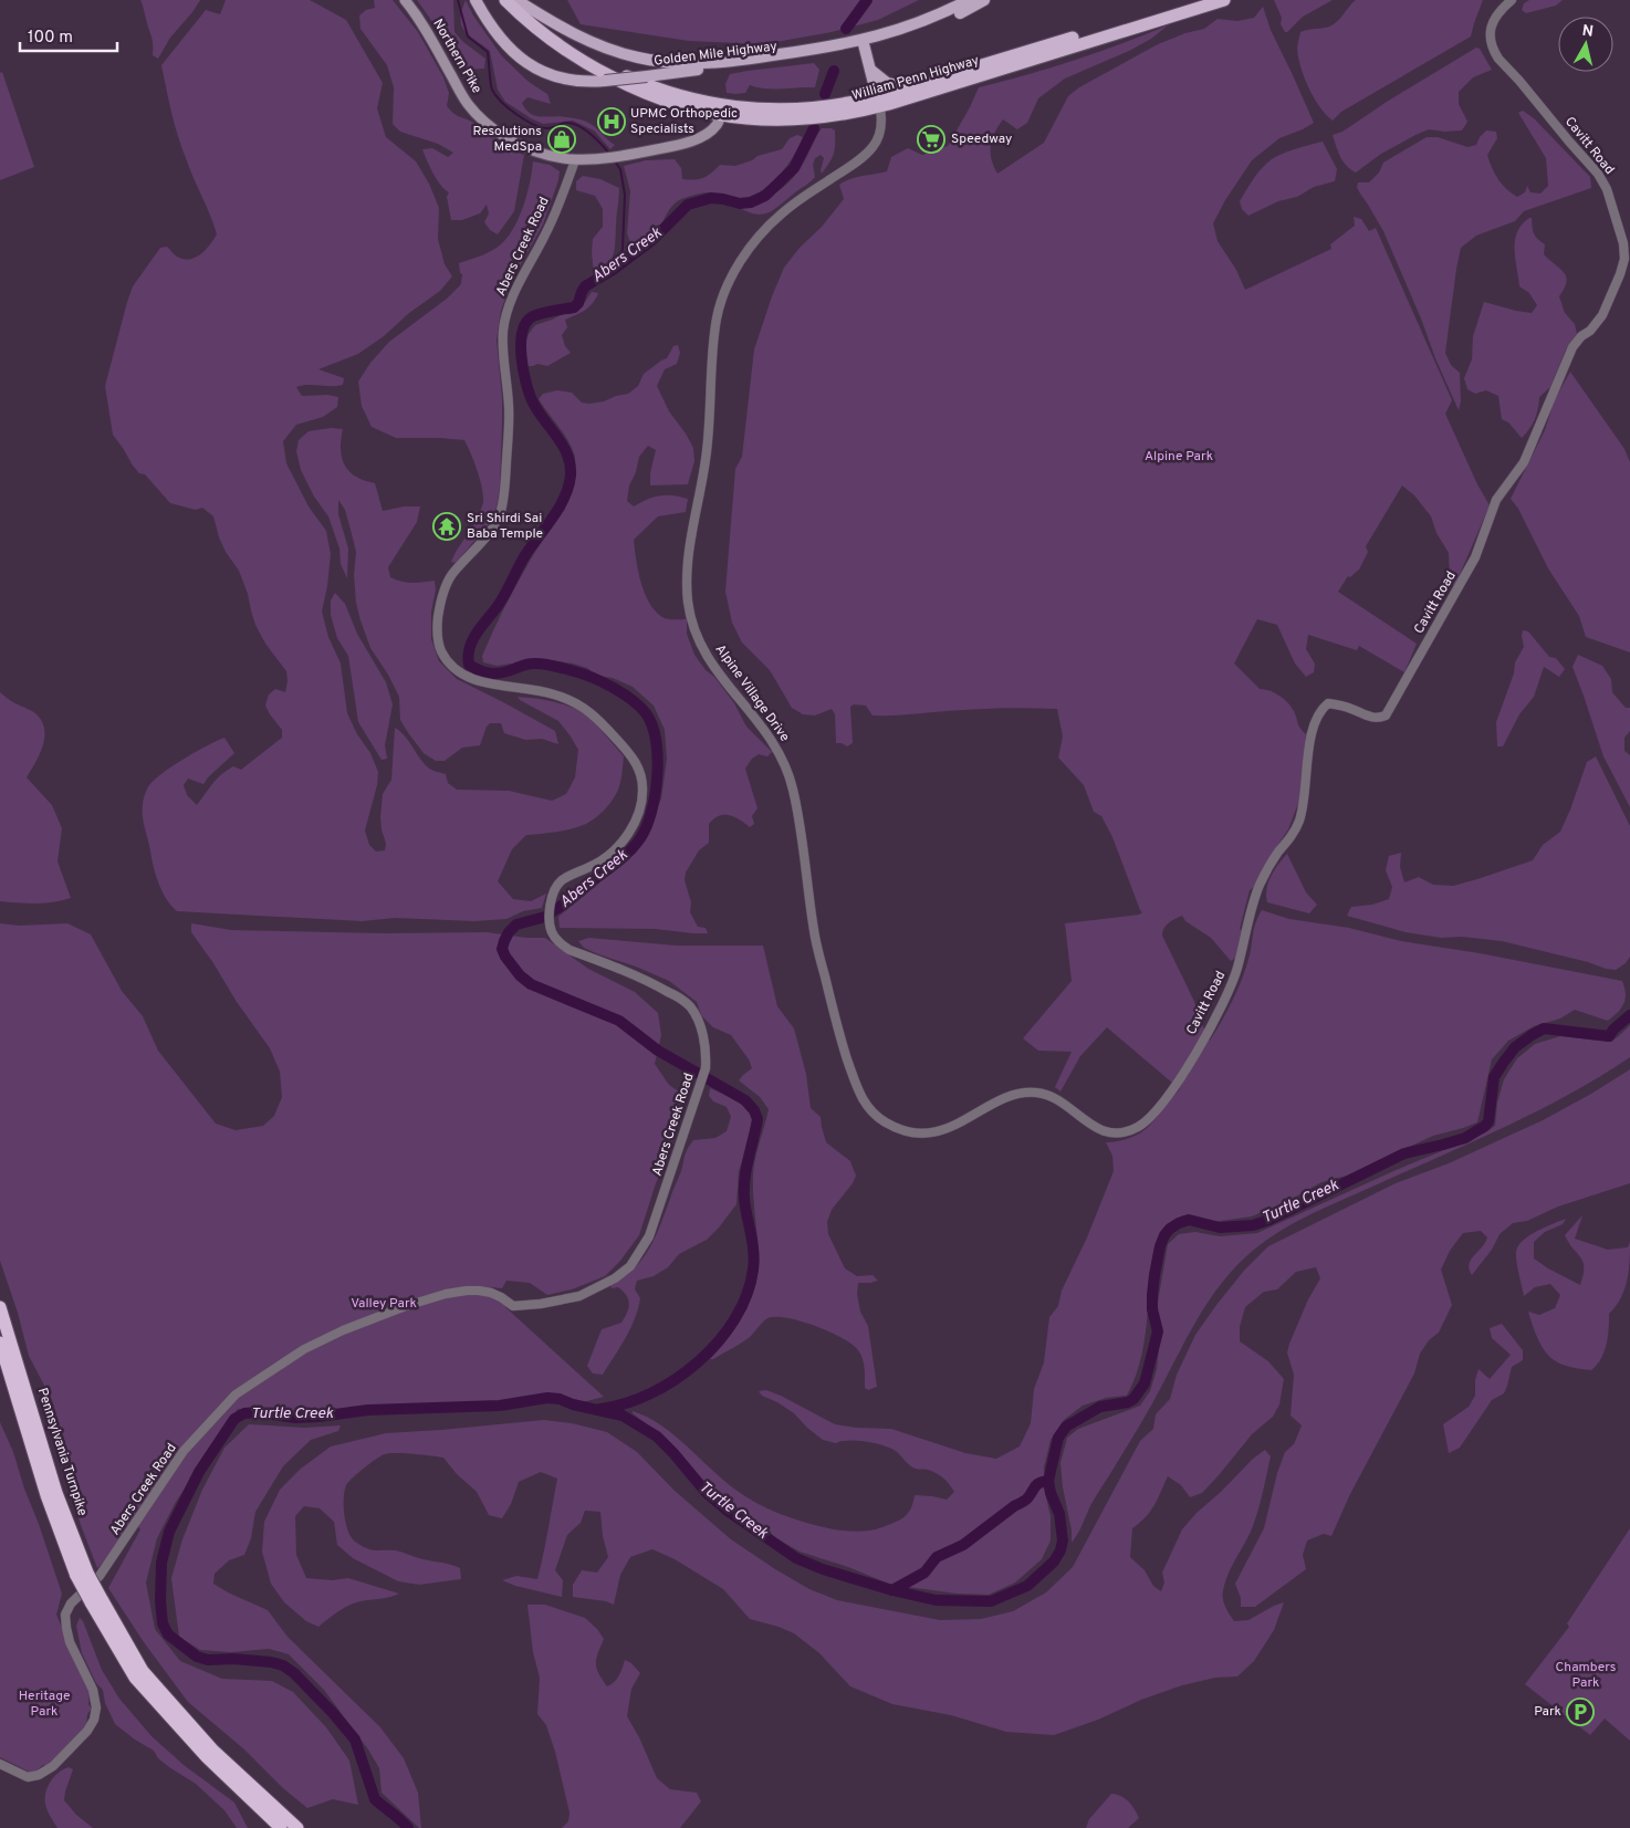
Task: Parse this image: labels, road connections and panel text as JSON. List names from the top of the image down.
{
  "streets": {
    "highway": ["William Penn Highway", "Pennsylvania Turnpike"],
    "main road": ["Golden Mile Highway", "Northern Pike"],
    "street": ["Cavitt Road", "Abers Creek Road", "Alpine Village Drive"]
  },
  "crossings": [
    ["Golden Mile Highway", "William Penn Highway"],
    ["Northern Pike", "William Penn Highway"],
    ["Northern Pike", "Abers Creek Road"],
    ["William Penn Highway", "Alpine Village Drive"],
    ["Cavitt Road", "Alpine Village Drive"]
  ],
  "water": ["Abers Creek", "Turtle Creek"],
  "parks": [
    "Alpine Park",
    "Valley Park",
    "Chambers Park",
    "Heritage Park"
  ],
  "places": {
    "hospital": ["UPMC Orthopedic Specialists"],
    "shop": ["Resolutions MedSpa"],
    "supermarket": ["Speedway"],
    "temple": ["Sri Shirdi Sai Baba Temple"],
    "parking": ["Park"]
  },
  "scale_bar": "100 m",
  "north": "top"
}
